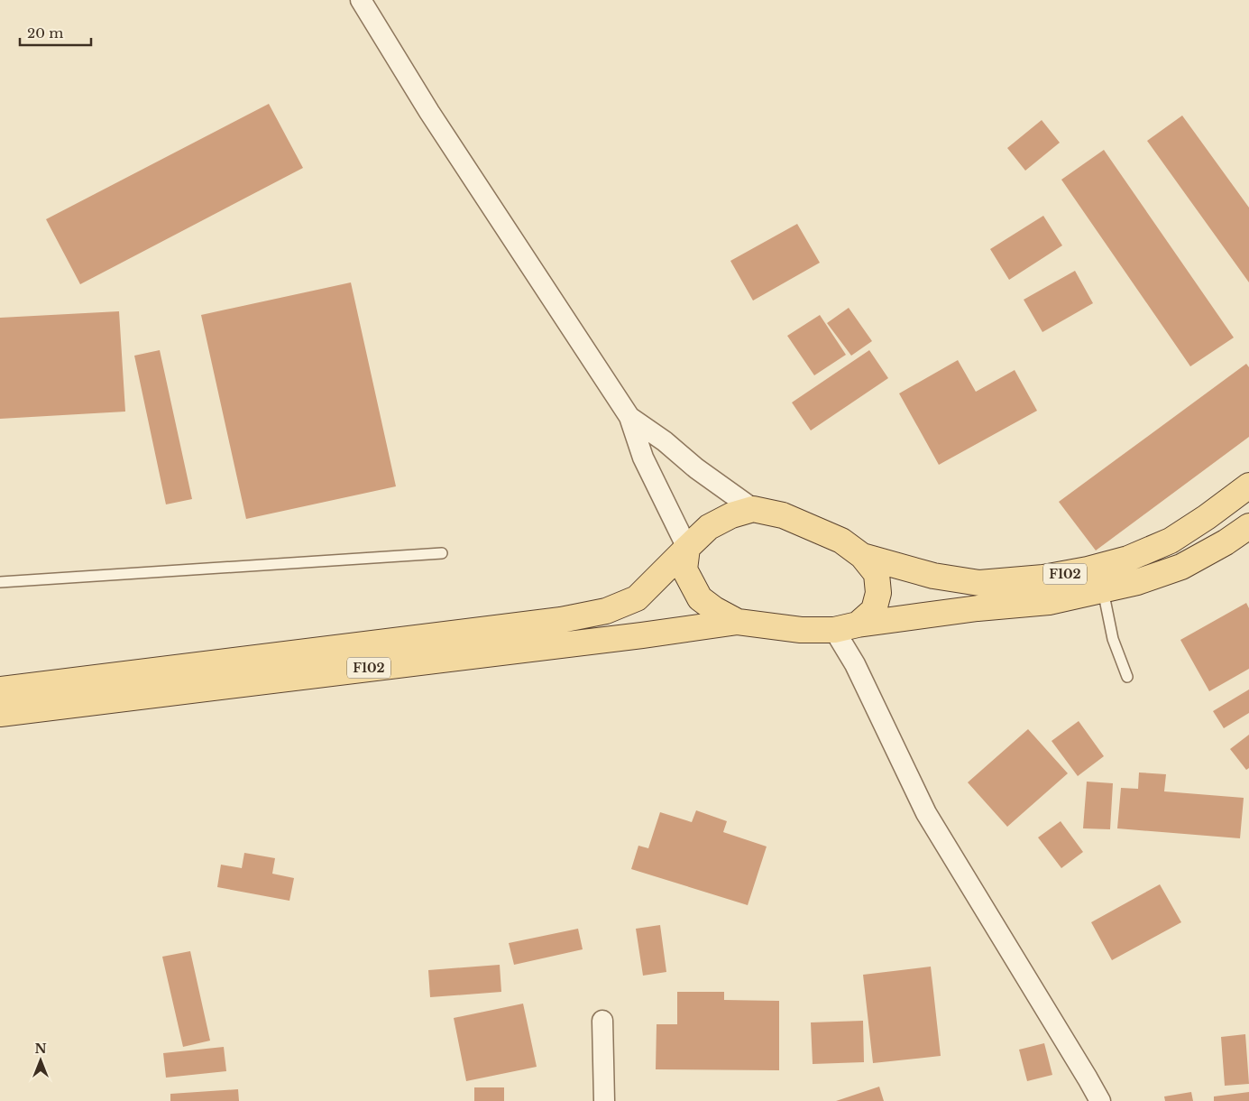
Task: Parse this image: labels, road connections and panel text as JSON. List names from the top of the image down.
{
  "streets": {
    "main road": ["F102"]
  },
  "scale_bar": "20 m",
  "north": "top"
}
